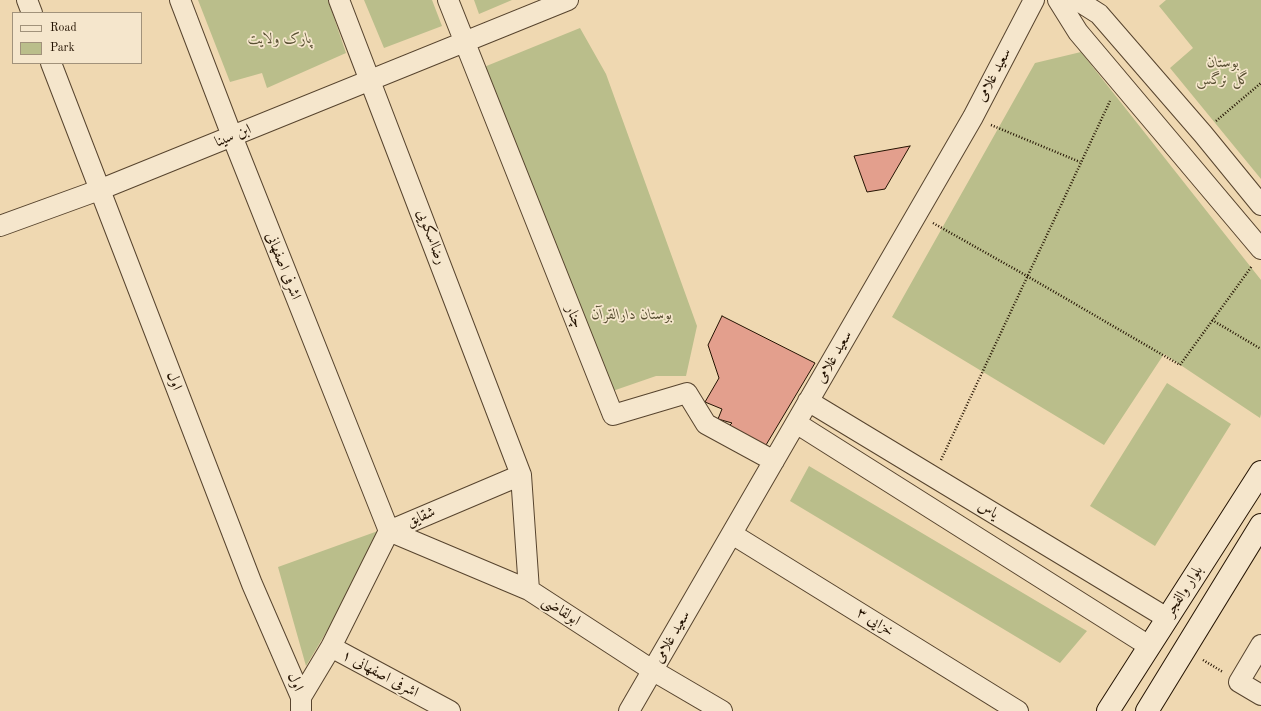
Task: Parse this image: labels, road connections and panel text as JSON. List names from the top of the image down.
{
  "streets": {
    "main road": ["بلوار والفجر"],
    "street": [
      "سعید غلامی",
      "ابن سینا",
      "رضااسکویی",
      "اشرفی اصفهانی",
      "چنار",
      "اول",
      "یاس",
      "شقایق",
      "ابولقاضی",
      "خزایی ۳",
      "اشرفی اصفهانی ۱"
    ]
  },
  "crossings": [
    ["سعید غلامی", "چنار"],
    ["سعید غلامی", "یاس"],
    ["سعید غلامی", "ابولقاضی"],
    ["سعید غلامی", "خزایی ۳"],
    ["ابن سینا", "رضااسکویی"],
    ["ابن سینا", "اشرفی اصفهانی"],
    ["ابن سینا", "چنار"],
    ["ابن سینا", "اول"],
    ["رضااسکویی", "شقایق"],
    ["اشرفی اصفهانی", "شقایق"],
    ["اشرفی اصفهانی", "ابولقاضی"],
    ["اول", "شقایق"],
    ["یاس", "بلوار والفجر"],
    ["شقایق", "ابولقاضی"],
    ["شقایق", "اشرفی اصفهانی ۱"]
  ],
  "parks": ["پارک ولایت", "بوستان گل نرگس", "بوستان دارالقرآن"],
  "legend": ["Road", "Park"]
}
